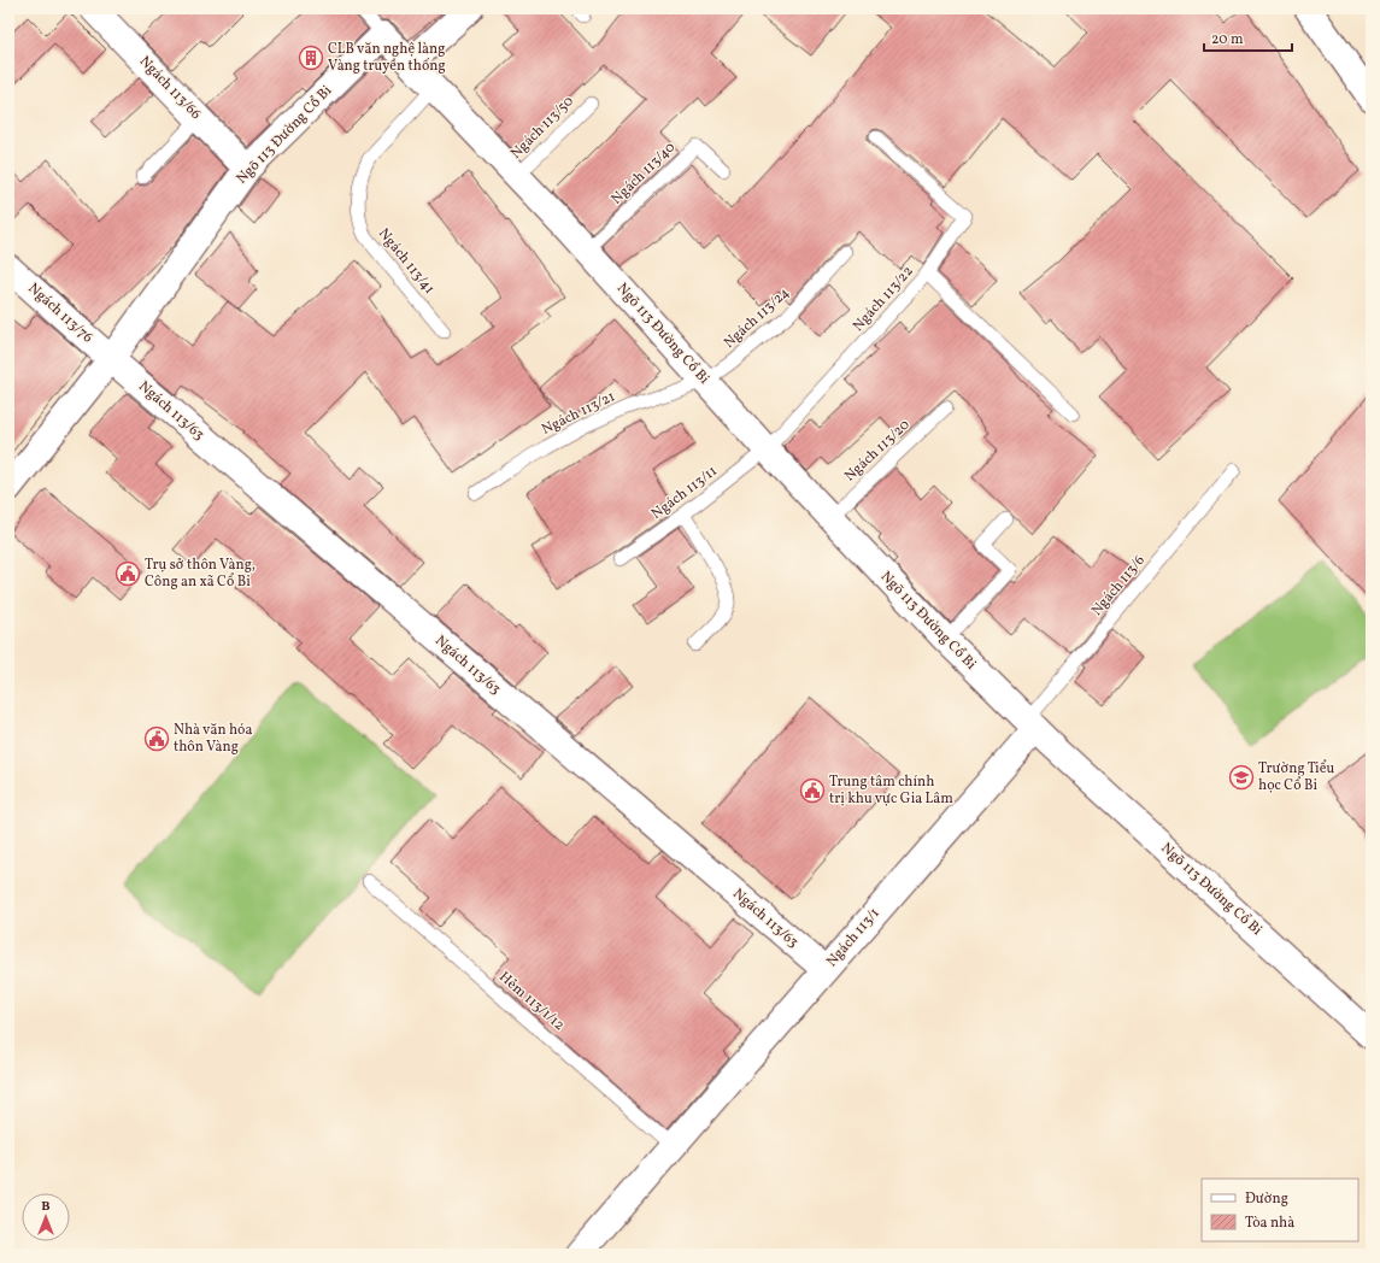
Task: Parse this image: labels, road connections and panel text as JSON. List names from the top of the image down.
{
  "streets": {
    "street": [
      "Ngách 113/66",
      "Ngõ 113 Đường Cổ Bi",
      "Ngách 113/76",
      "Ngách 113/63",
      "Ngách 113/1"
    ],
    "lane": [
      "Ngách 113/50",
      "Ngách 113/40",
      "Ngách 113/41",
      "Ngách 113/22",
      "Ngách 113/24",
      "Ngách 113/21",
      "Ngách 113/20",
      "Ngách 113/11",
      "Ngách 113/6",
      "Hẻm 113/1/12"
    ]
  },
  "crossings": [
    ["Ngách 113/66", "Ngõ 113 Đường Cổ Bi"],
    ["Ngách 113/50", "Ngõ 113 Đường Cổ Bi"],
    ["Ngõ 113 Đường Cổ Bi", "Ngách 113/40"],
    ["Ngõ 113 Đường Cổ Bi", "Ngách 113/41"],
    ["Ngõ 113 Đường Cổ Bi", "Ngách 113/22"],
    ["Ngõ 113 Đường Cổ Bi", "Ngách 113/76"],
    ["Ngõ 113 Đường Cổ Bi", "Ngách 113/24"],
    ["Ngõ 113 Đường Cổ Bi", "Ngách 113/63"],
    ["Ngõ 113 Đường Cổ Bi", "Ngách 113/21"],
    ["Ngõ 113 Đường Cổ Bi", "Ngách 113/20"],
    ["Ngõ 113 Đường Cổ Bi", "Ngách 113/11"],
    ["Ngõ 113 Đường Cổ Bi", "Ngách 113/6"],
    ["Ngõ 113 Đường Cổ Bi", "Ngách 113/1"],
    ["Ngách 113/22", "Ngách 113/11"],
    ["Ngách 113/76", "Ngách 113/63"],
    ["Ngách 113/24", "Ngách 113/21"],
    ["Ngách 113/63", "Ngách 113/1"],
    ["Ngách 113/6", "Ngách 113/1"],
    ["Ngách 113/1", "Hẻm 113/1/12"]
  ],
  "places": {
    "building": ["CLB văn nghệ làng Vàng truyền thống"],
    "public building": ["Trụ sở thôn Vàng, Công an xã Cổ Bi", "Nhà văn hóa thôn Vàng", "Trung tâm chính trị khu vực Gia Lâm"],
    "school or university": ["Trường Tiểu học Cổ Bi"]
  },
  "legend": ["Đường", "Tòa nhà"],
  "scale_bar": "20 m",
  "north": "top"
}
